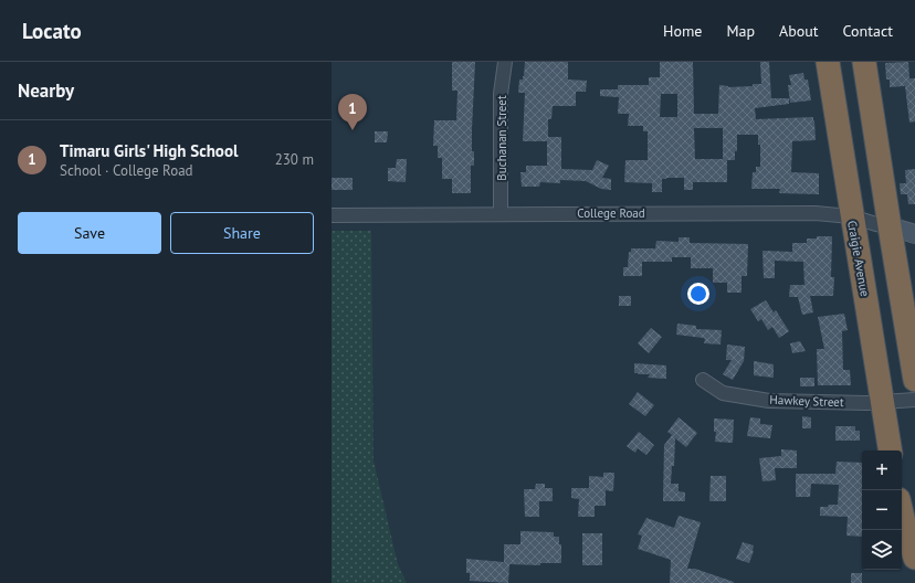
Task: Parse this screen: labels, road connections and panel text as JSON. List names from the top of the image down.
{
  "streets": {
    "highway": ["Craigie Avenue"],
    "street": ["Buchanan Street", "College Road", "Hawkey Street"]
  },
  "crossings": [
    ["Buchanan Street", "College Road"],
    ["College Road", "Craigie Avenue"],
    ["Craigie Avenue", "Hawkey Street"]
  ],
  "page": {
    "header": "Locato",
    "nav": [
      "Home",
      "Map",
      "About",
      "Contact"
    ],
    "heading": "Nearby",
    "pins": "1",
    "list": [
      {
        "mark": "1",
        "name": "Timaru Girls' High School",
        "note": "School · College Road",
        "value": "230 m"
      }
    ],
    "buttons": ["Save", "Share"],
    "map_buttons": ["+", "−"]
  }
}
